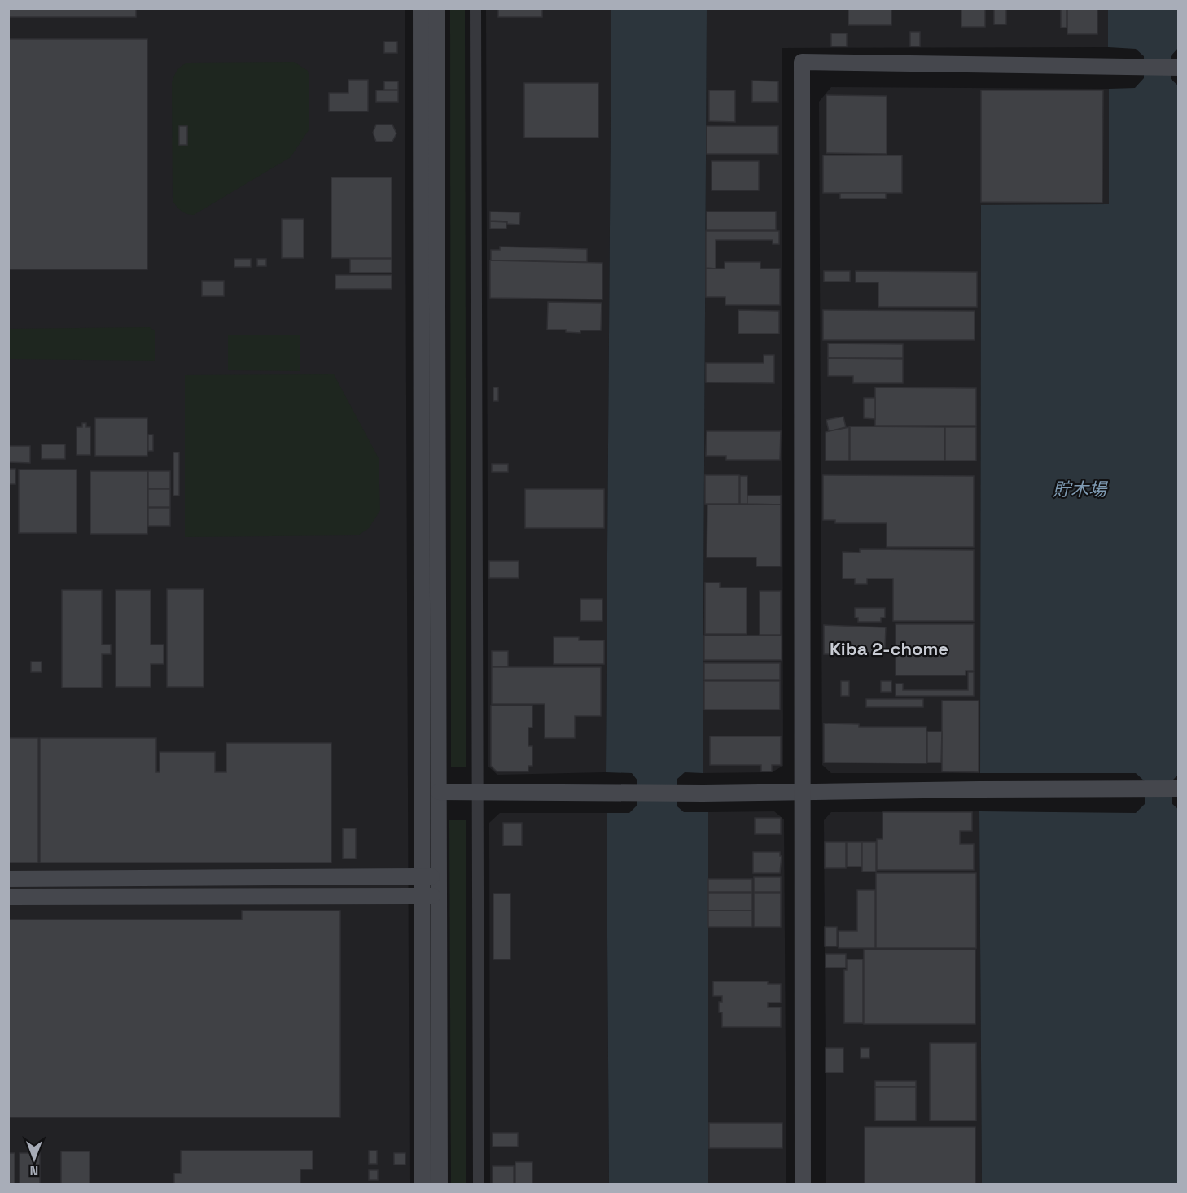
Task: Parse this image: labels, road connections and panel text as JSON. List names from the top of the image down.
{
  "districts": ["Kiba 2-chome"],
  "water": ["貯木場"],
  "north": "bottom"
}
